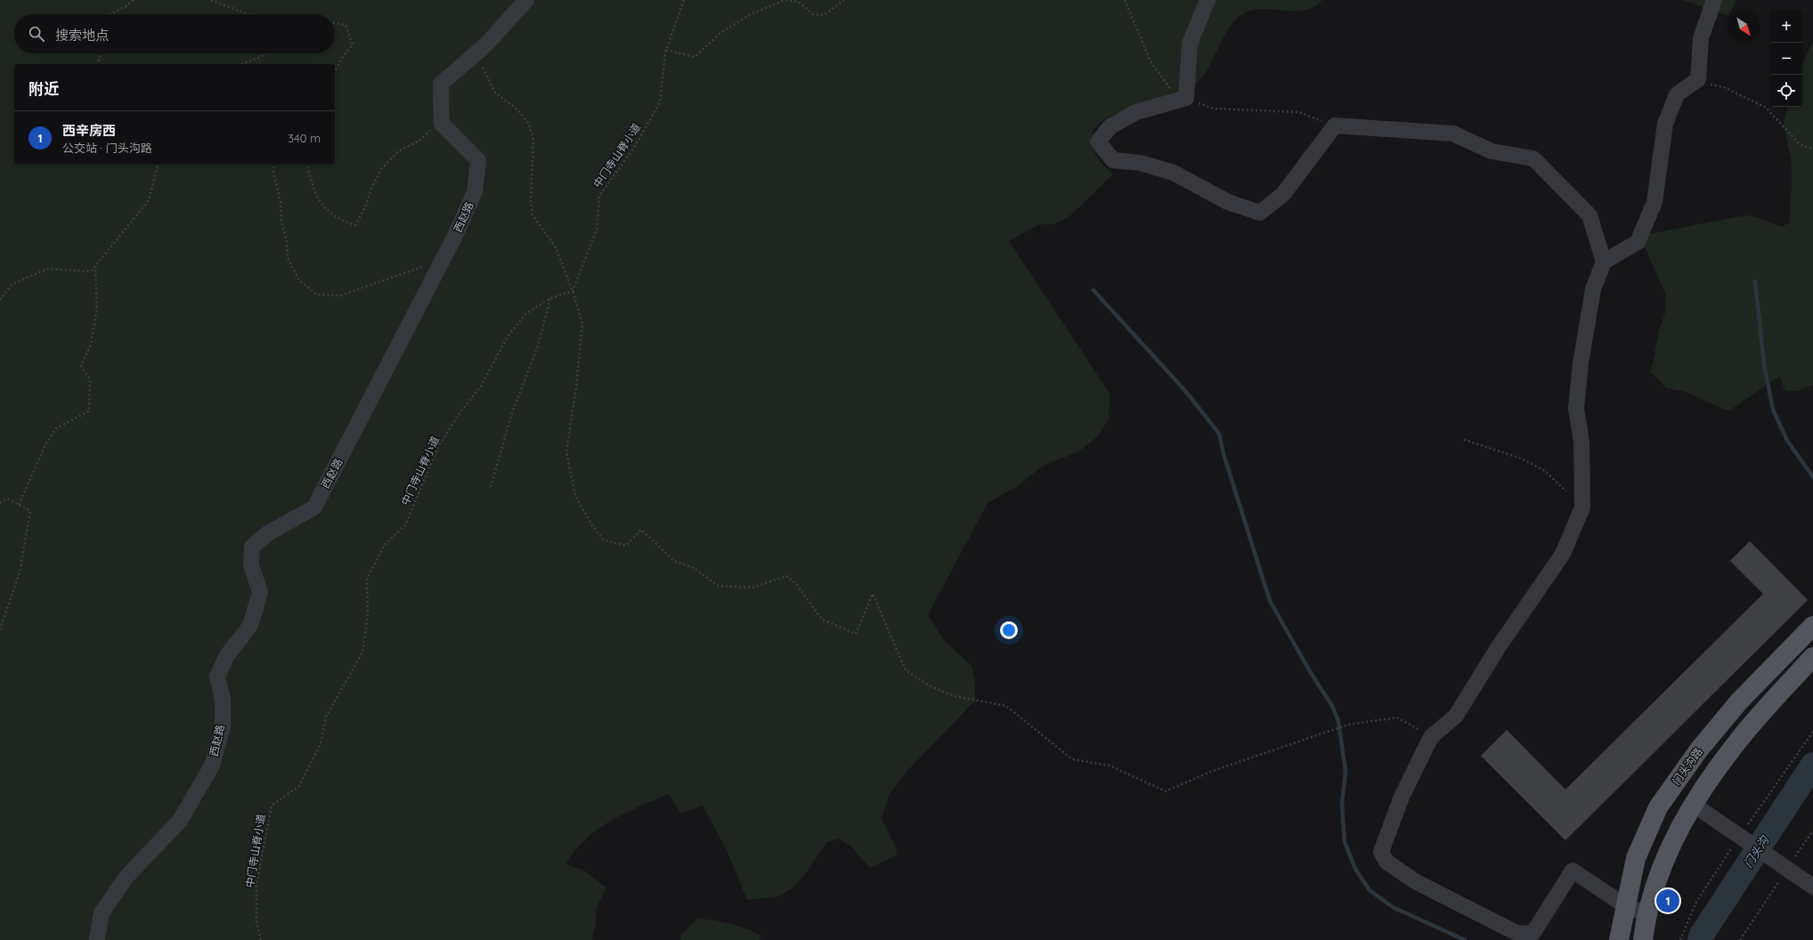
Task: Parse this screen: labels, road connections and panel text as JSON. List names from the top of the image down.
{
  "streets": {
    "main road": ["门头沟路"],
    "street": ["西赵路"],
    "path": ["中门寺山脊小道"]
  },
  "water": ["门头沟"],
  "north": "bottom right",
  "page": {
    "map_buttons": ["+", "−"],
    "search": "搜索地点",
    "heading": "附近",
    "list": [
      {
        "mark": "1",
        "name": "西辛房西",
        "note": "公交站 · 门头沟路",
        "value": "340 m"
      }
    ],
    "pins": "1"
  }
}
